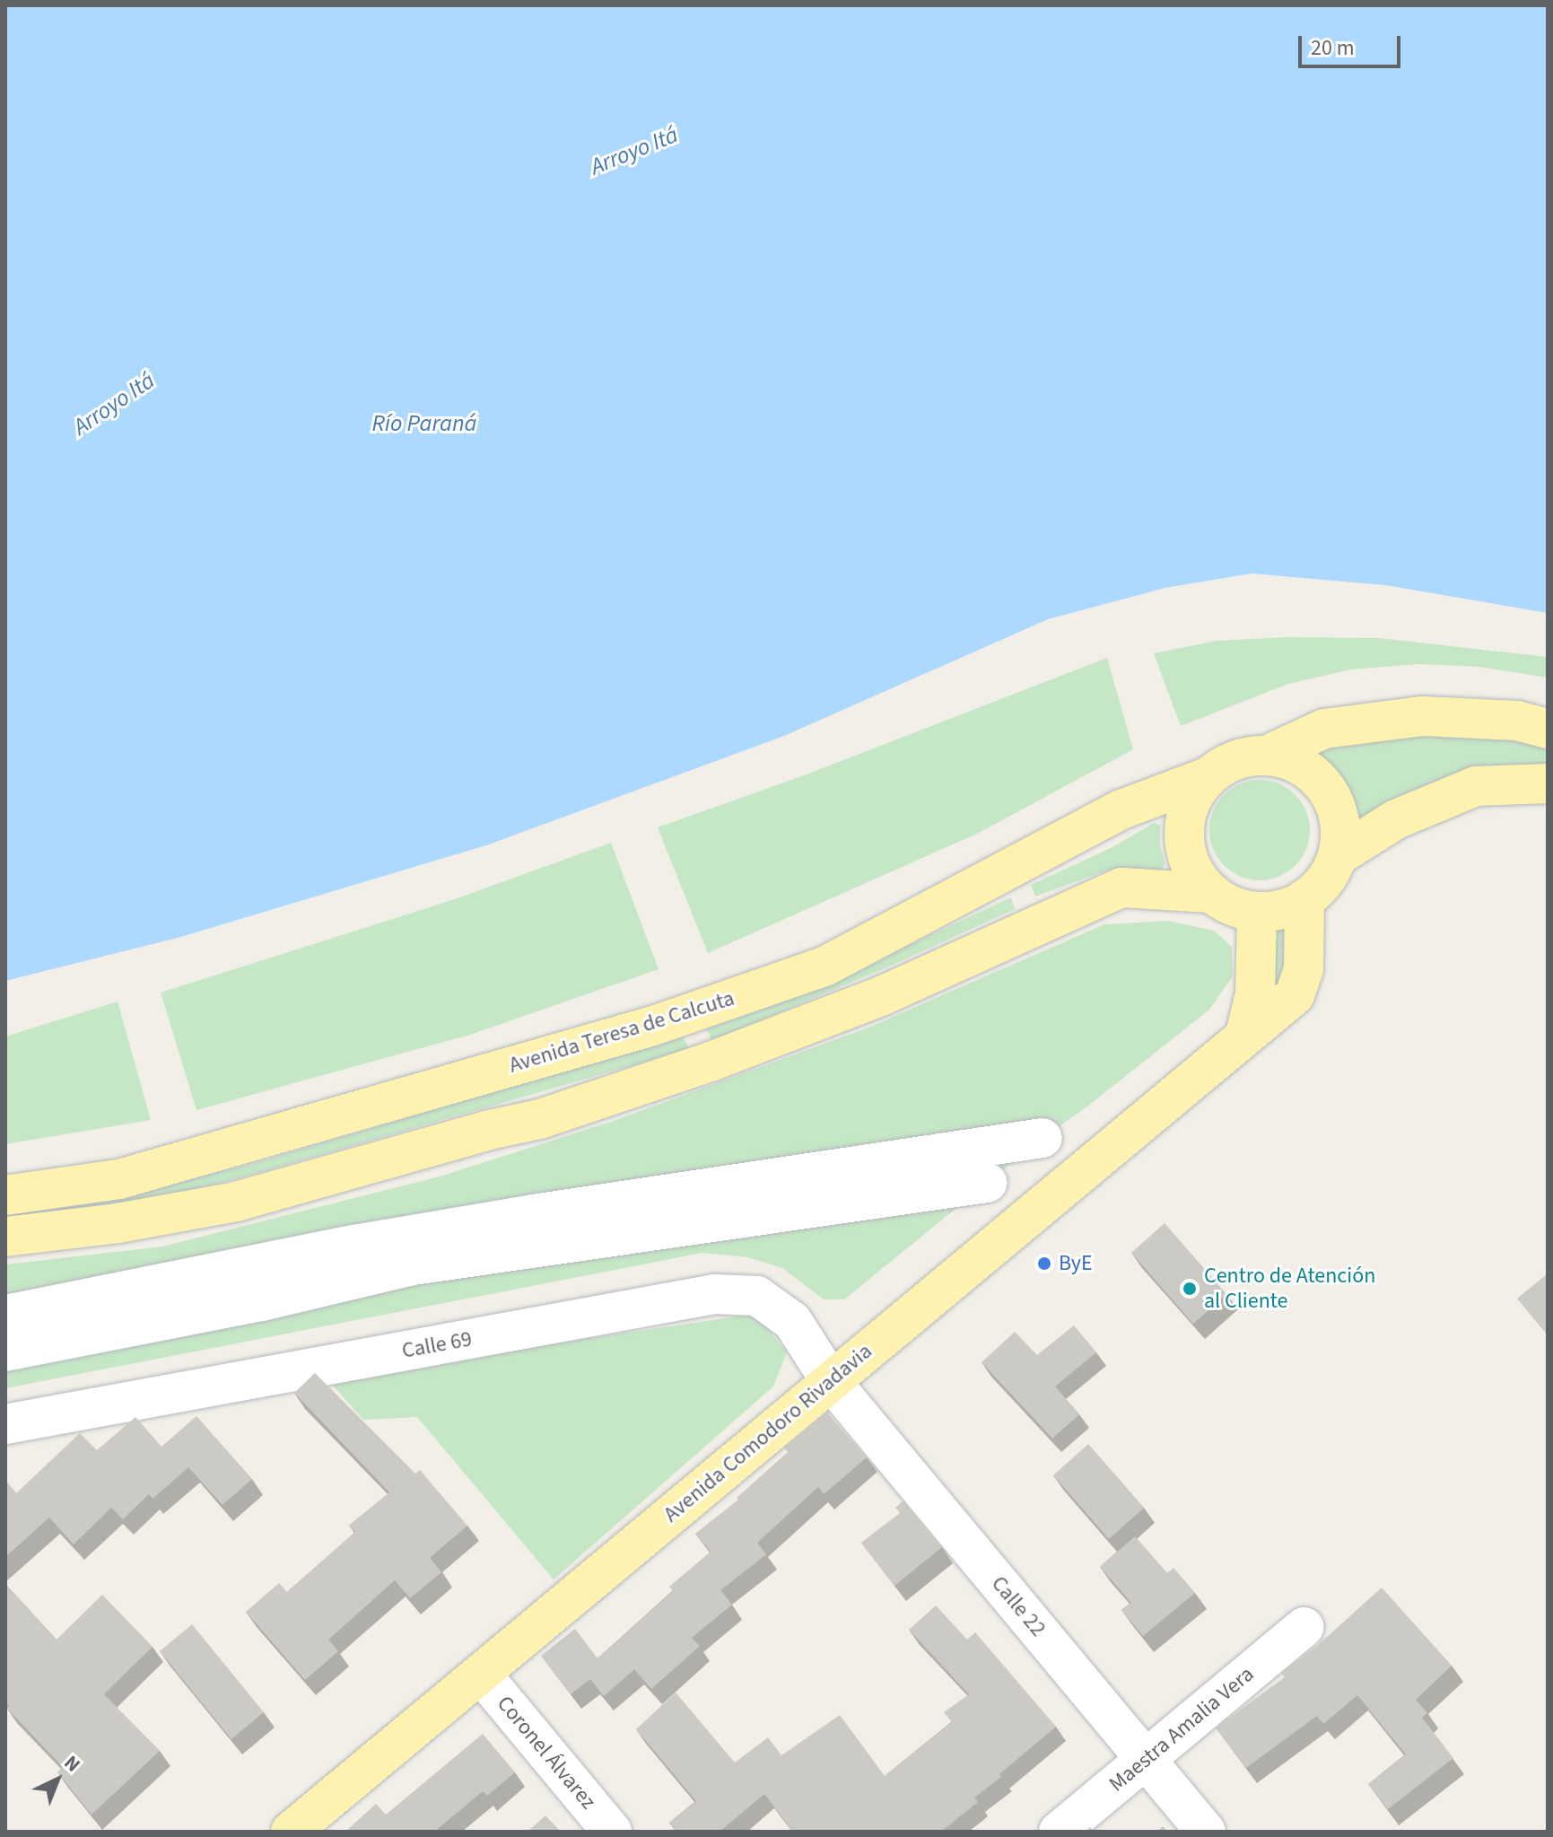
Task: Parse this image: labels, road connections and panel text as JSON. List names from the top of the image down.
{
  "streets": {
    "main road": ["Avenida Teresa de Calcuta", "Avenida Comodoro Rivadavia"],
    "street": [
      "Calle 69",
      "Calle 22",
      "Maestra Amalia Vera",
      "Coronel Álvarez"
    ]
  },
  "crossings": [
    ["Avenida Teresa de Calcuta", "Avenida Comodoro Rivadavia"],
    ["Calle 69", "Avenida Comodoro Rivadavia"],
    ["Calle 69", "Calle 22"],
    ["Avenida Comodoro Rivadavia", "Calle 22"],
    ["Avenida Comodoro Rivadavia", "Coronel Álvarez"],
    ["Calle 22", "Maestra Amalia Vera"]
  ],
  "water": ["Arroyo Itá", "Río Paraná"],
  "places": ["ByE", "Centro de Atención al Cliente"],
  "scale_bar": "20 m",
  "north": "top right"
}
